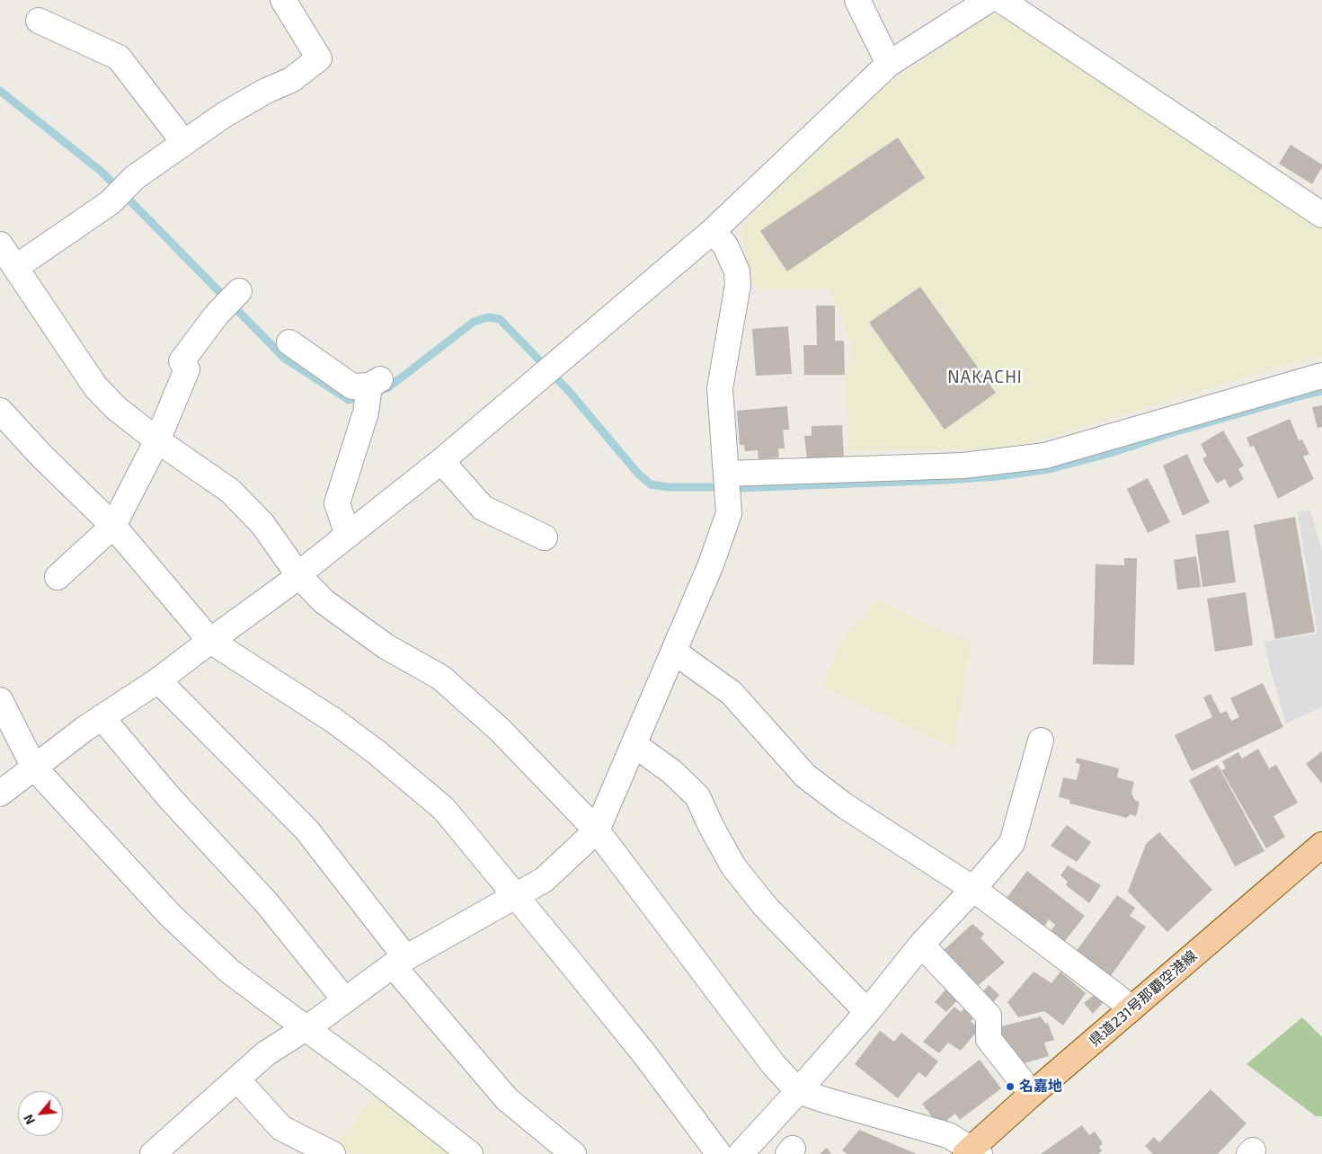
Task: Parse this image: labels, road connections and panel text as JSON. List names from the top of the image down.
{
  "streets": {
    "main road": ["県道231号那覇空港線"]
  },
  "districts": ["NAKACHI"],
  "places": ["名嘉地"],
  "north": "bottom left"
}
